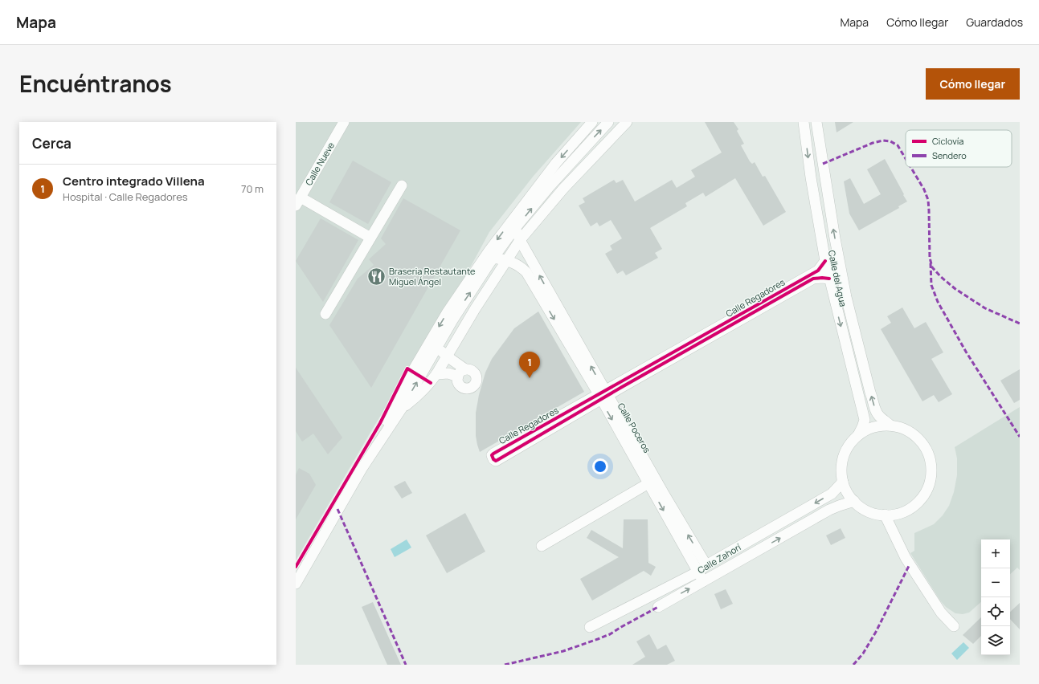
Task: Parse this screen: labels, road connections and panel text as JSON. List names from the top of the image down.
{
  "streets": {
    "street": [
      "Calle Nueve",
      "Calle del Agua",
      "Calle Regadores",
      "Calle Poceros",
      "Calle Zahorí"
    ]
  },
  "crossings": [
    ["Calle del Agua", "Calle Regadores"],
    ["Calle del Agua", "Calle Zahorí"],
    ["Calle Regadores", "Calle Poceros"],
    ["Calle Poceros", "Calle Zahorí"]
  ],
  "places": {
    "restaurant": ["Braseria Restautante Miguel Ángel"]
  },
  "legend": ["Ciclovía", "Sendero"],
  "page": {
    "header": "Mapa",
    "nav": ["Mapa", "Cómo llegar", "Guardados"],
    "title": "Encuéntranos",
    "buttons": "Cómo llegar",
    "heading": "Cerca",
    "list": [
      {
        "mark": "1",
        "name": "Centro integrado Villena",
        "note": "Hospital · Calle Regadores",
        "value": "70 m"
      }
    ],
    "pins": "1",
    "map_buttons": ["+", "−"]
  }
}
